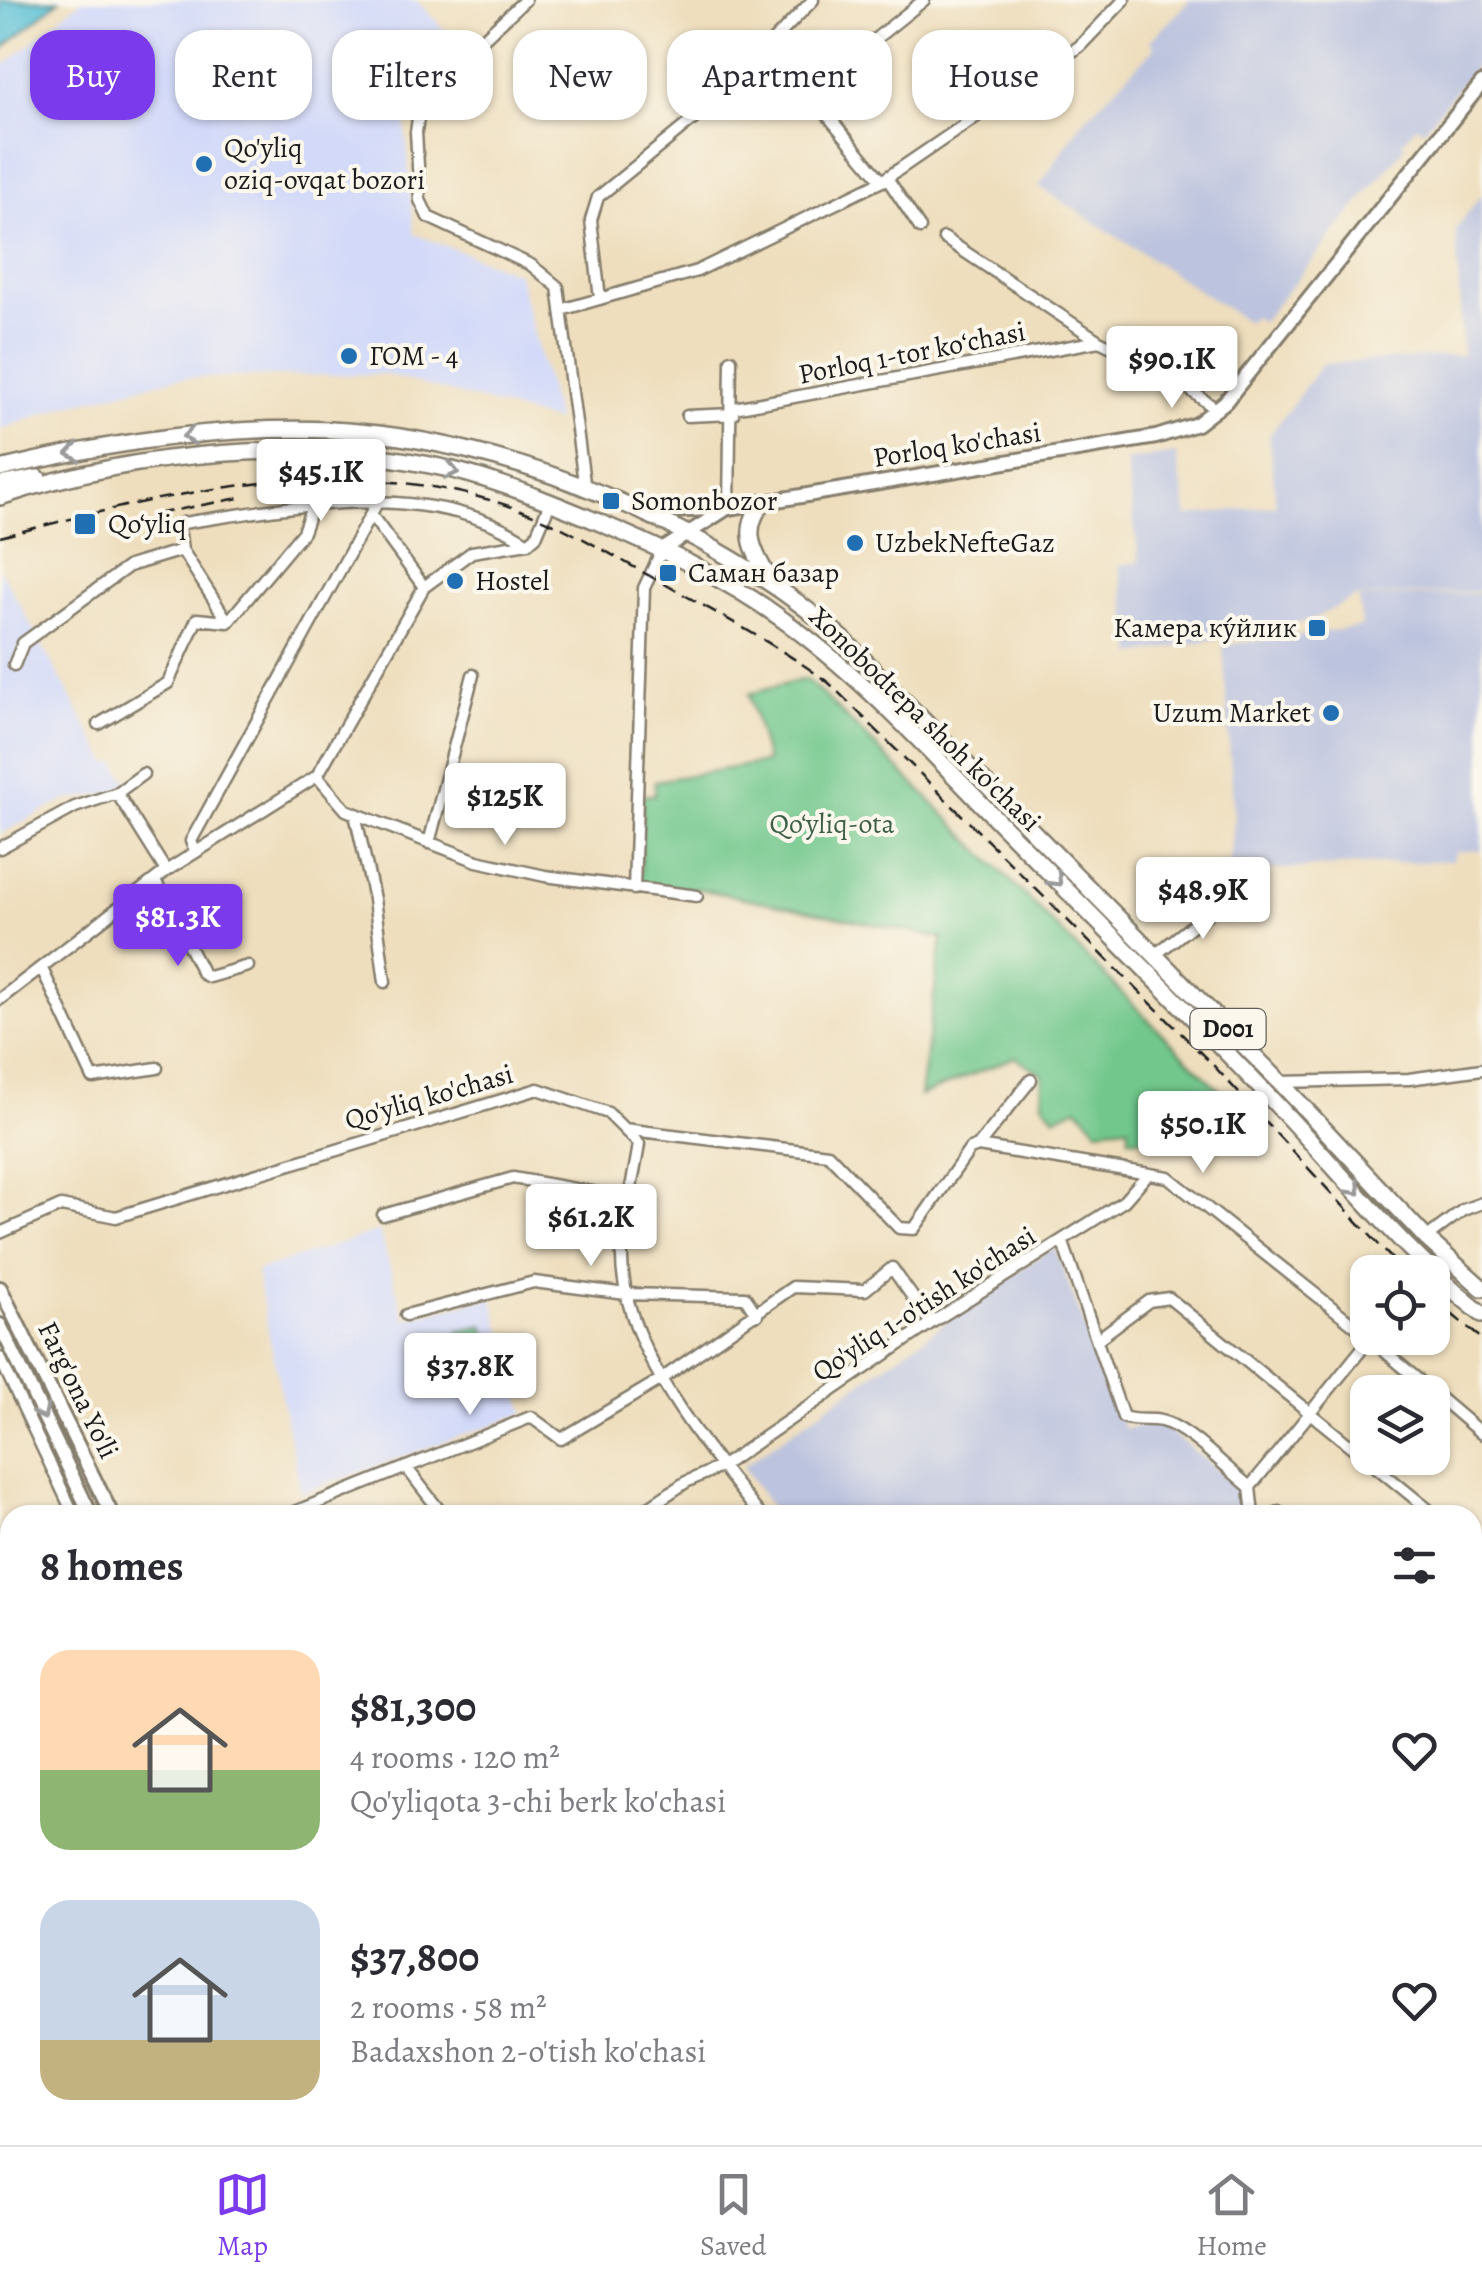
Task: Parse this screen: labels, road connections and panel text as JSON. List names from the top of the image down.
{
  "streets": {
    "highway": ["Xonobodtepa shoh ko'chasi", "D001"],
    "main road": ["Porloq ko'chasi", "Farg'ona Yo'li"],
    "street": ["Porloq 1-tor koʻchasi", "Qo'yliq ko'chasi", "Qo'yliq 1-o'tish ko'chasi"]
  },
  "crossings": [
    ["Porloq 1-tor koʻchasi", "Porloq ko'chasi"],
    ["Porloq ko'chasi", "Xonobodtepa shoh ko'chasi"]
  ],
  "parks": ["Qo‘yliq-ota"],
  "places": {
    "other": [
      "Qo'yliq oziq-ovqat bozori",
      "ГОМ - 4",
      "UzbekNefteGaz",
      "Hostel",
      "Uzum Market"
    ],
    "transit": [
      "Somonbozor",
      "Qo‘yliq",
      "Саман базар",
      "Камера ку́йлик"
    ]
  },
  "page": {
    "chip": [
      "Buy",
      "Rent",
      "Filters",
      "New",
      "Apartment",
      "House"
    ],
    "price": [
      "$90.1K",
      "$45.1K",
      "$125K",
      "$48.9K",
      "$81.3K",
      "$50.1K",
      "$61.2K",
      "$37.8K"
    ],
    "heading": "8 homes",
    "list": [
      {
        "name": "$81,300",
        "note": "4 rooms · 120 m² · Qo'yliqota 3-chi berk ko'chasi"
      },
      {
        "name": "$37,800",
        "note": "2 rooms · 58 m² · Badaxshon 2-o'tish ko'chasi"
      }
    ],
    "tabs": ["Map", "Saved", "Home"]
  }
}
